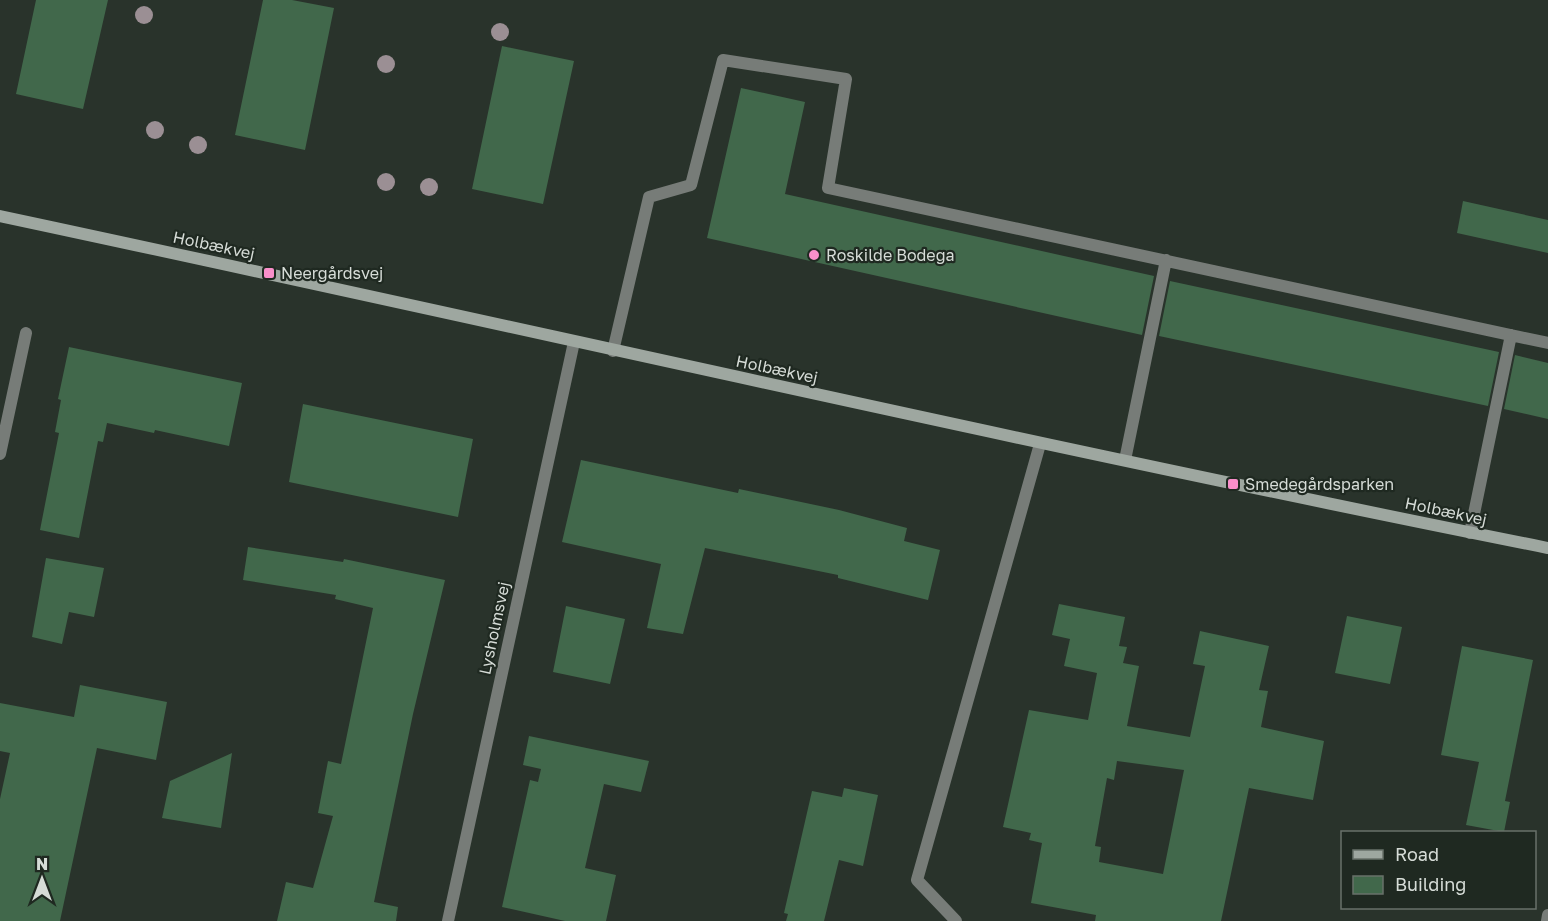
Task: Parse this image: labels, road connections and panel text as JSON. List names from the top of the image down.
{
  "streets": {
    "street": ["Holbækvej", "Lysholmsvej"]
  },
  "crossings": [
    ["Holbækvej", "Lysholmsvej"]
  ],
  "places": {
    "other": ["Roskilde Bodega"],
    "transit": ["Neergårdsvej", "Smedegårdsparken"]
  },
  "legend": ["Road", "Building"],
  "north": "top"
}
